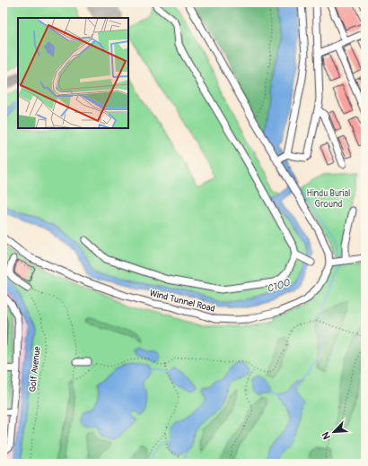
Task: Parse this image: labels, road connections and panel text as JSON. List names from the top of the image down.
{
  "streets": {
    "street": ["Wind Tunnel Road"],
    "path": ["Golf Avenue"]
  },
  "water": ["C100"],
  "parks": ["Hindu Burial Ground"],
  "north": "bottom left"
}
